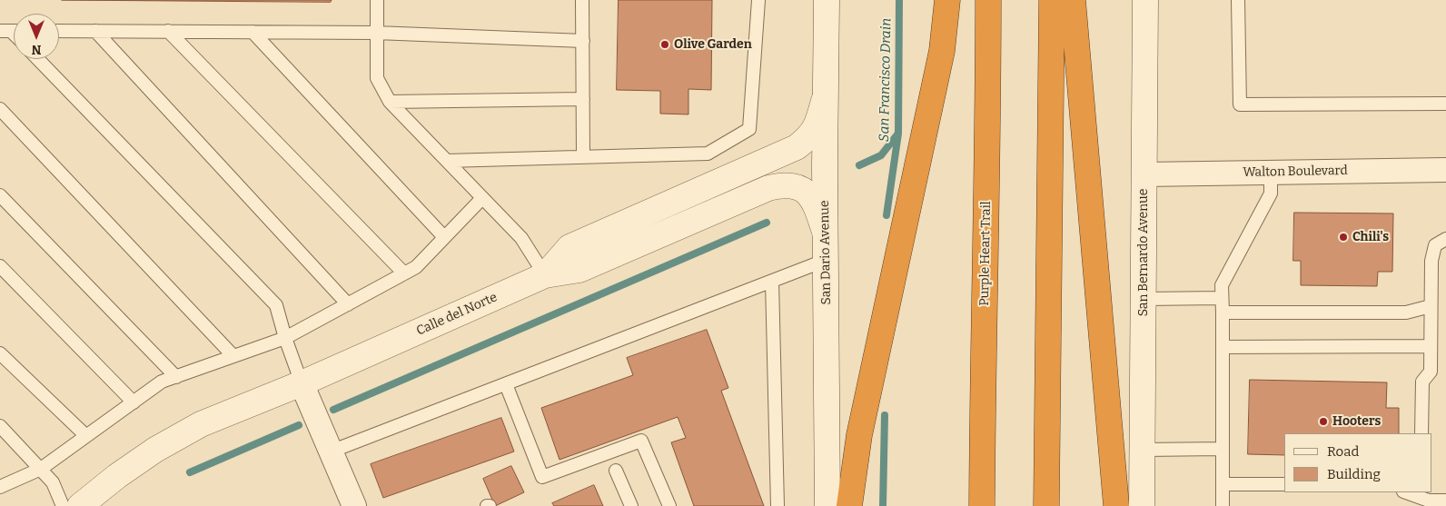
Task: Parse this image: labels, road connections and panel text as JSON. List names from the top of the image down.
{
  "streets": {
    "highway": ["Purple Heart Trail"],
    "street": [
      "Walton Boulevard",
      "San Dario Avenue",
      "San Bernardo Avenue",
      "Calle del Norte"
    ]
  },
  "crossings": [
    ["Walton Boulevard", "San Bernardo Avenue"],
    ["San Dario Avenue", "Calle del Norte"]
  ],
  "water": ["San Francisco Drain"],
  "places": ["Olive Garden", "Chili's", "Hooters"],
  "legend": ["Road", "Building"],
  "north": "bottom"
}
